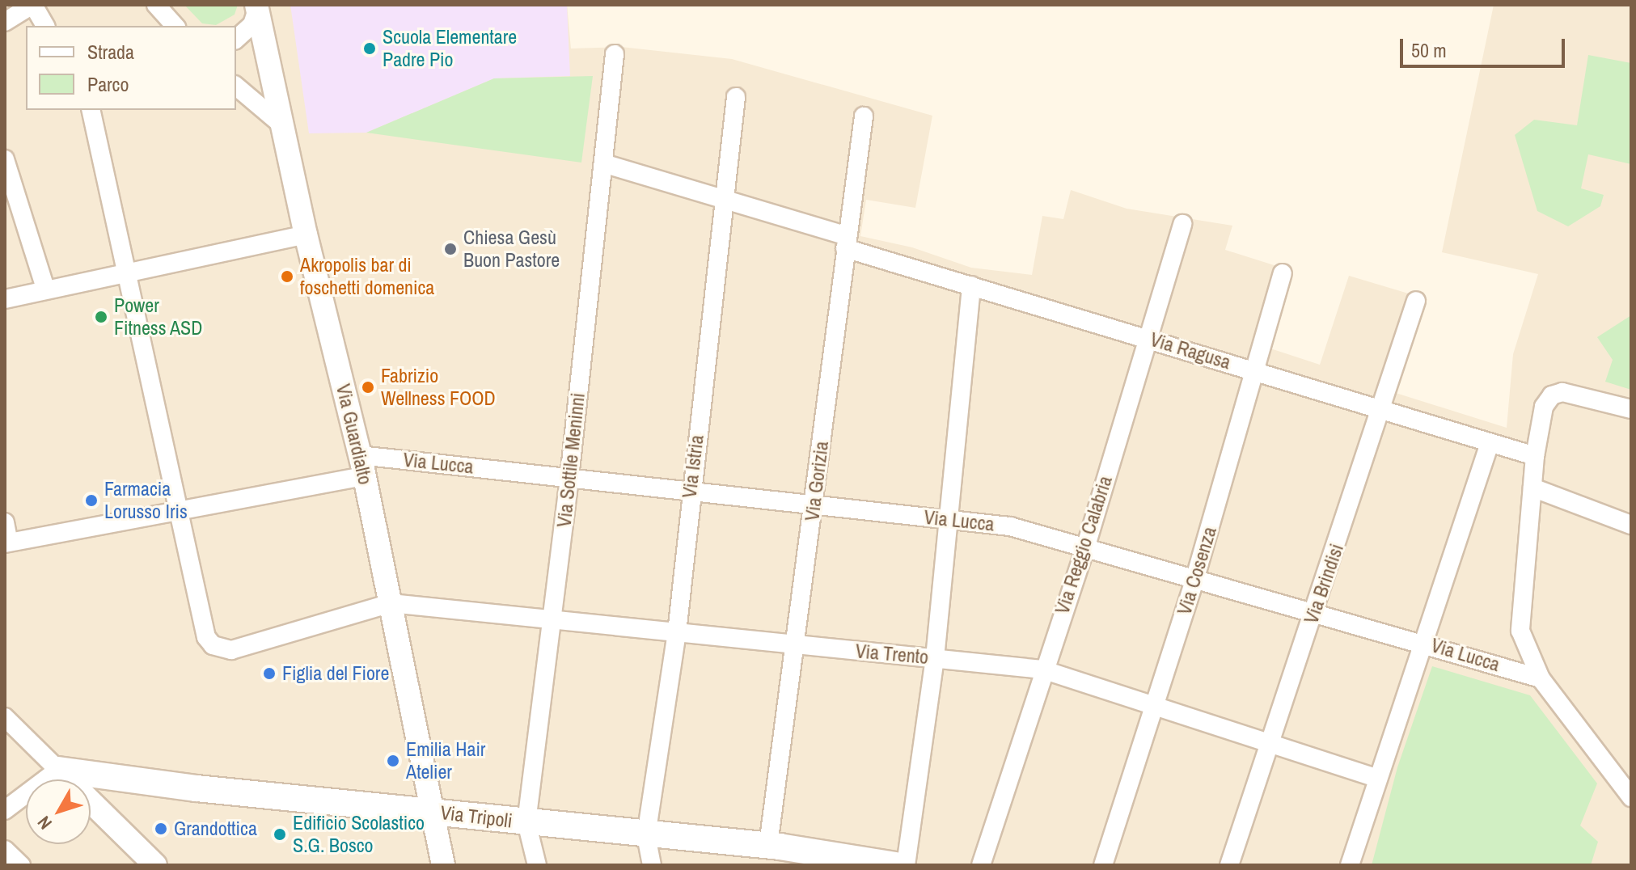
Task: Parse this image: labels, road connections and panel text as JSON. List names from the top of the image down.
{
  "streets": {
    "main road": ["Via Tripoli"],
    "street": [
      "Via Ragusa",
      "Via Guardialto",
      "Via Sottile Meninni",
      "Via Lucca",
      "Via Istria",
      "Via Gorizia",
      "Via Reggio Calabria",
      "Via Cosenza",
      "Via Brindisi",
      "Via Trento"
    ]
  },
  "crossings": [
    ["Via Ragusa", "Via Sottile Meninni"],
    ["Via Ragusa", "Via Istria"],
    ["Via Ragusa", "Via Gorizia"],
    ["Via Ragusa", "Via Reggio Calabria"],
    ["Via Ragusa", "Via Cosenza"],
    ["Via Ragusa", "Via Brindisi"],
    ["Via Guardialto", "Via Lucca"],
    ["Via Guardialto", "Via Trento"],
    ["Via Guardialto", "Via Tripoli"],
    ["Via Sottile Meninni", "Via Lucca"],
    ["Via Sottile Meninni", "Via Trento"],
    ["Via Sottile Meninni", "Via Tripoli"],
    ["Via Lucca", "Via Istria"],
    ["Via Lucca", "Via Gorizia"],
    ["Via Lucca", "Via Reggio Calabria"],
    ["Via Lucca", "Via Cosenza"],
    ["Via Lucca", "Via Brindisi"],
    ["Via Istria", "Via Trento"],
    ["Via Istria", "Via Tripoli"],
    ["Via Gorizia", "Via Trento"],
    ["Via Gorizia", "Via Tripoli"],
    ["Via Reggio Calabria", "Via Trento"],
    ["Via Cosenza", "Via Trento"],
    ["Via Brindisi", "Via Trento"]
  ],
  "places": [
    "Scuola Elementare Padre Pio",
    "Chiesa Gesù Buon Pastore",
    "Akropolis bar di foschetti domenica",
    "Power Fitness ASD",
    "Fabrizio Wellness FOOD",
    "Farmacia Lorusso Iris",
    "Figlia del Fiore",
    "Emilia Hair Atelier",
    "Grandottica",
    "Edificio Scolastico S.G. Bosco"
  ],
  "legend": ["Strada", "Parco"],
  "scale_bar": "50 m",
  "north": "bottom left"
}
